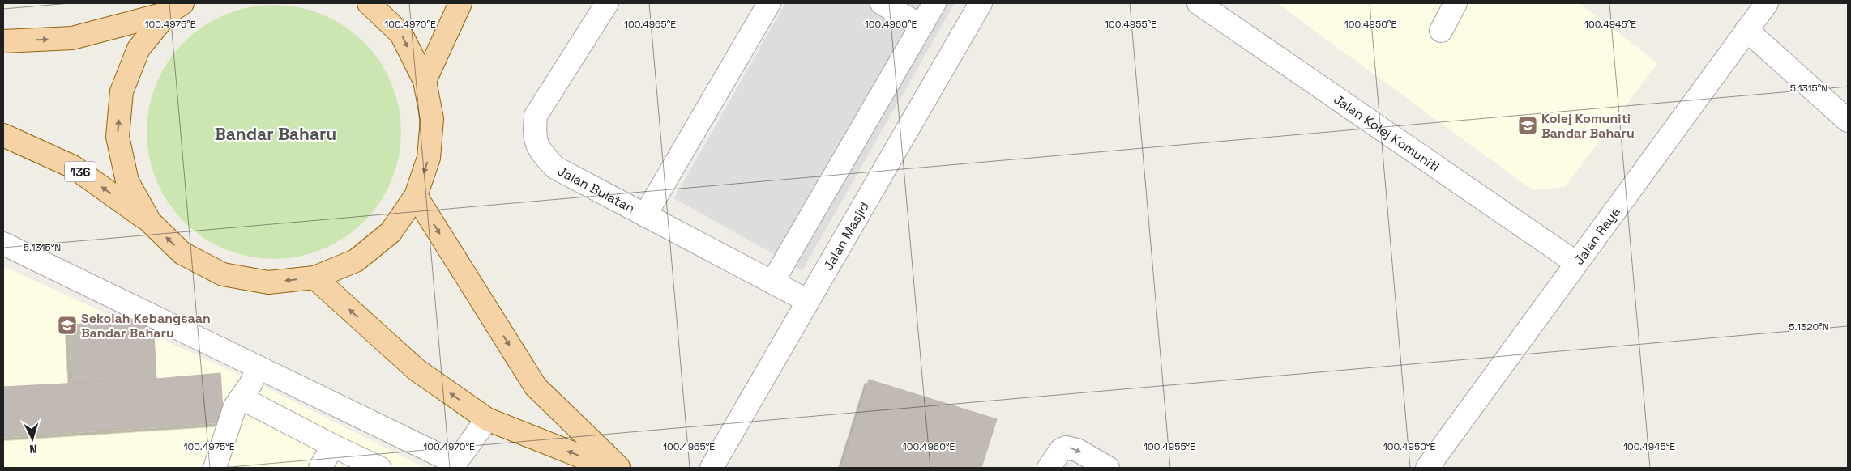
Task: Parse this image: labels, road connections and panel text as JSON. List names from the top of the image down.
{
  "streets": {
    "main road": ["136"],
    "street": [
      "Jalan Kolej Komuniti",
      "Jalan Bulatan",
      "Jalan Masjid",
      "Jalan Raya"
    ]
  },
  "crossings": [
    ["Jalan Kolej Komuniti", "Jalan Raya"],
    ["Jalan Bulatan", "Jalan Masjid"]
  ],
  "districts": ["Bandar Baharu"],
  "places": {
    "school or university": ["Kolej Komuniti Bandar Baharu", "Sekolah Kebangsaan Bandar Baharu"]
  },
  "north": "bottom",
  "coordinates": [
    "100.4975°E",
    "100.4970°E",
    "100.4965°E",
    "100.4960°E",
    "100.4955°E",
    "100.4950°E",
    "100.4945°E",
    "5.1315°N",
    "5.1320°N"
  ]
}
